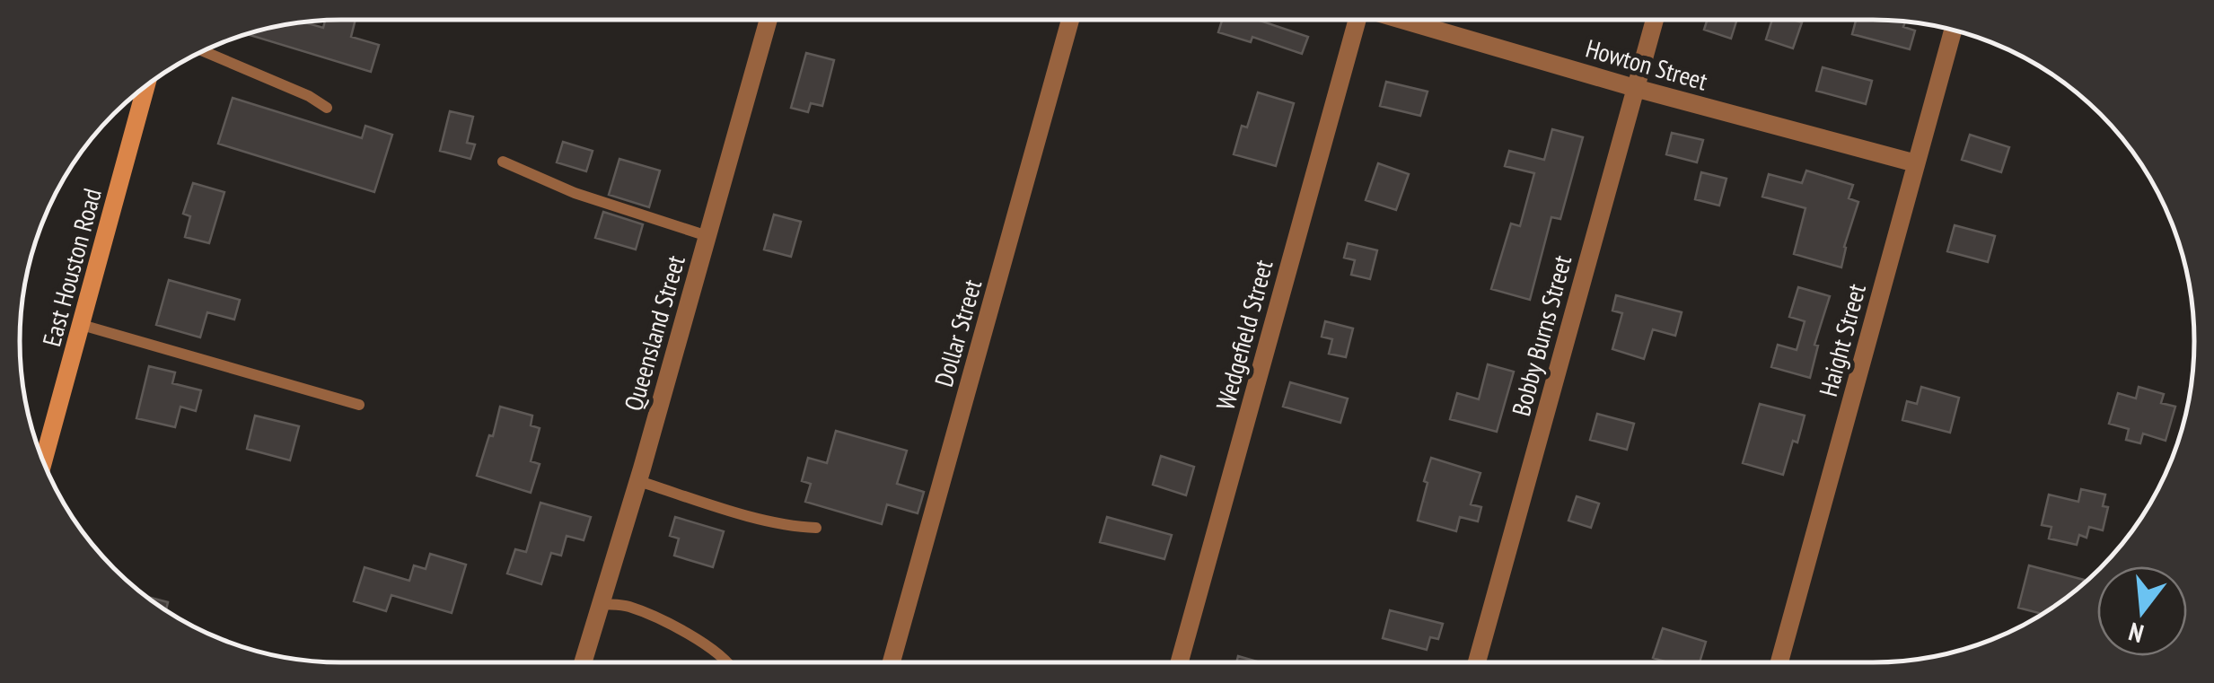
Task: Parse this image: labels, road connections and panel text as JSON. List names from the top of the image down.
{
  "streets": {
    "street": [
      "Howton Street",
      "East Houston Road",
      "Queensland Street",
      "Dollar Street",
      "Wedgefield Street",
      "Bobby Burns Street",
      "Haight Street"
    ]
  },
  "crossings": [
    ["Howton Street", "Bobby Burns Street"],
    ["Howton Street", "Haight Street"]
  ],
  "north": "bottom"
}
